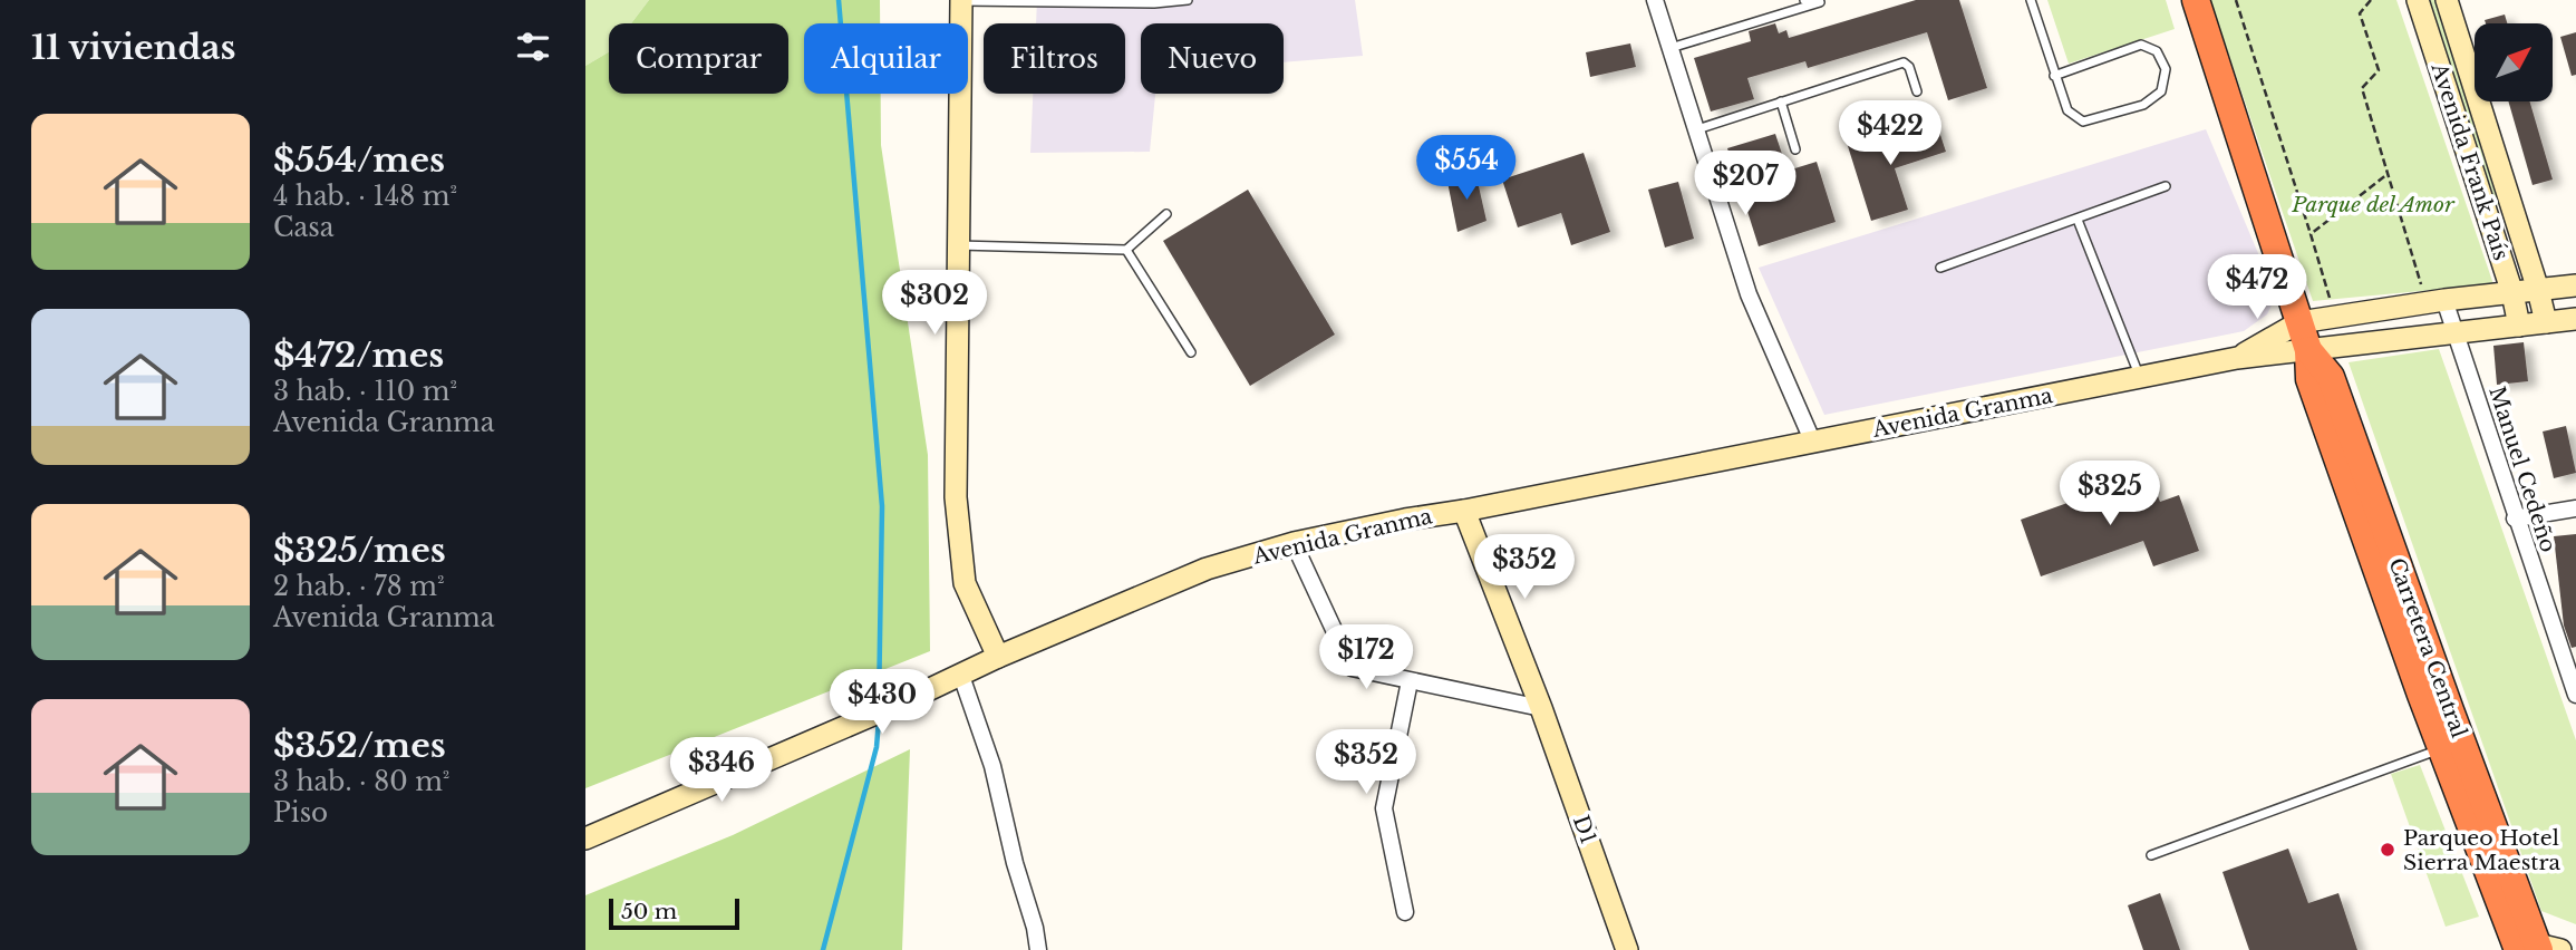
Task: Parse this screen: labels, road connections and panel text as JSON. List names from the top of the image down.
{
  "streets": {
    "highway": ["Carretera Central"],
    "main road": ["Avenida Frank País", "Avenida Granma", "D1"],
    "street": ["Manuel Cedeño"]
  },
  "crossings": [
    ["Avenida Frank País", "Avenida Granma"],
    ["Avenida Granma", "Manuel Cedeño"],
    ["Avenida Granma", "Carretera Central"],
    ["Avenida Granma", "D1"]
  ],
  "parks": ["Parque del Amor"],
  "places": ["Parqueo Hotel Sierra Maestra"],
  "scale_bar": "50 m",
  "north": "top right",
  "page": {
    "heading": "11 viviendas",
    "chip": [
      "Comprar",
      "Alquilar",
      "Filtros",
      "Nuevo"
    ],
    "list": [
      {
        "name": "$554/mes",
        "note": "4 hab. · 148 m² · Casa"
      },
      {
        "name": "$472/mes",
        "note": "3 hab. · 110 m² · Avenida Granma"
      },
      {
        "name": "$325/mes",
        "note": "2 hab. · 78 m² · Avenida Granma"
      },
      {
        "name": "$352/mes",
        "note": "3 hab. · 80 m² · Piso"
      }
    ],
    "price": [
      "$422",
      "$554",
      "$207",
      "$472",
      "$302",
      "$325",
      "$352",
      "$172",
      "$430",
      "$352",
      "$346"
    ],
    "scale": "50 m"
  }
}
